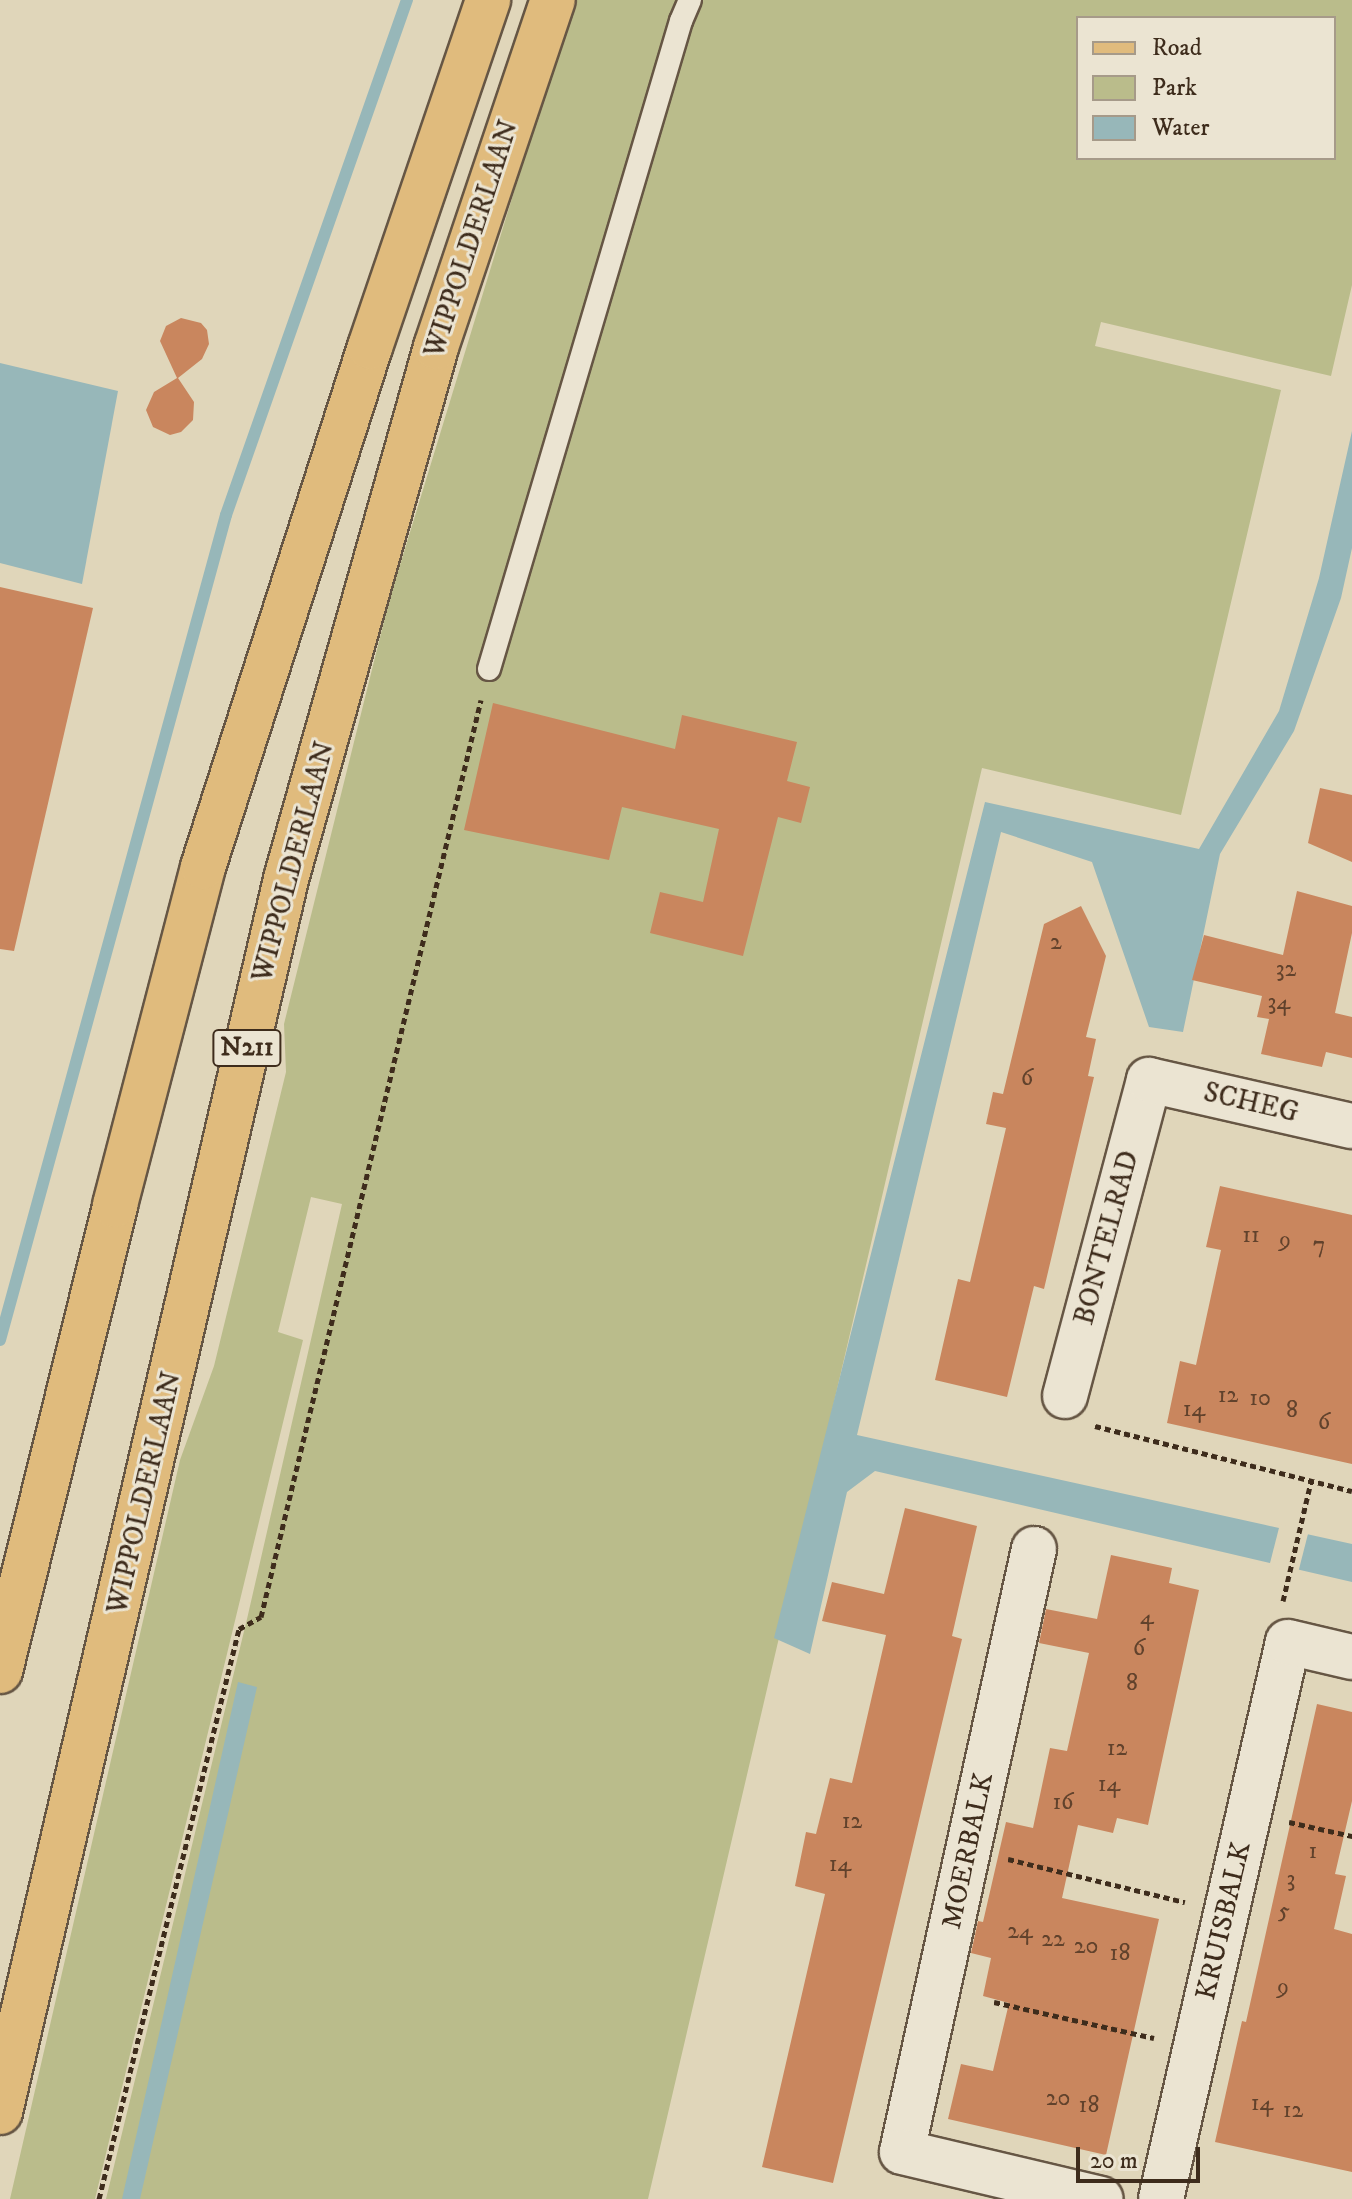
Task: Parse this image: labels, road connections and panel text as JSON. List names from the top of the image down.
{
  "streets": {
    "main road": ["WIPPOLDERLAAN", "N211"],
    "street": [
      "SCHEG",
      "BONTELRAD",
      "MOERBALK",
      "KRUISBALK"
    ]
  },
  "crossings": [
    ["SCHEG", "BONTELRAD"]
  ],
  "house_numbers": [
    "2",
    "32",
    "34",
    "6",
    "11",
    "9",
    "7",
    "12",
    "10",
    "14",
    "8",
    "6",
    "4",
    "6",
    "8",
    "12",
    "14",
    "16",
    "12",
    "1",
    "14",
    "3",
    "5",
    "24",
    "22",
    "20",
    "18",
    "9",
    "20",
    "14",
    "18",
    "12"
  ],
  "legend": ["Road", "Park", "Water"],
  "scale_bar": "20 m"
}
